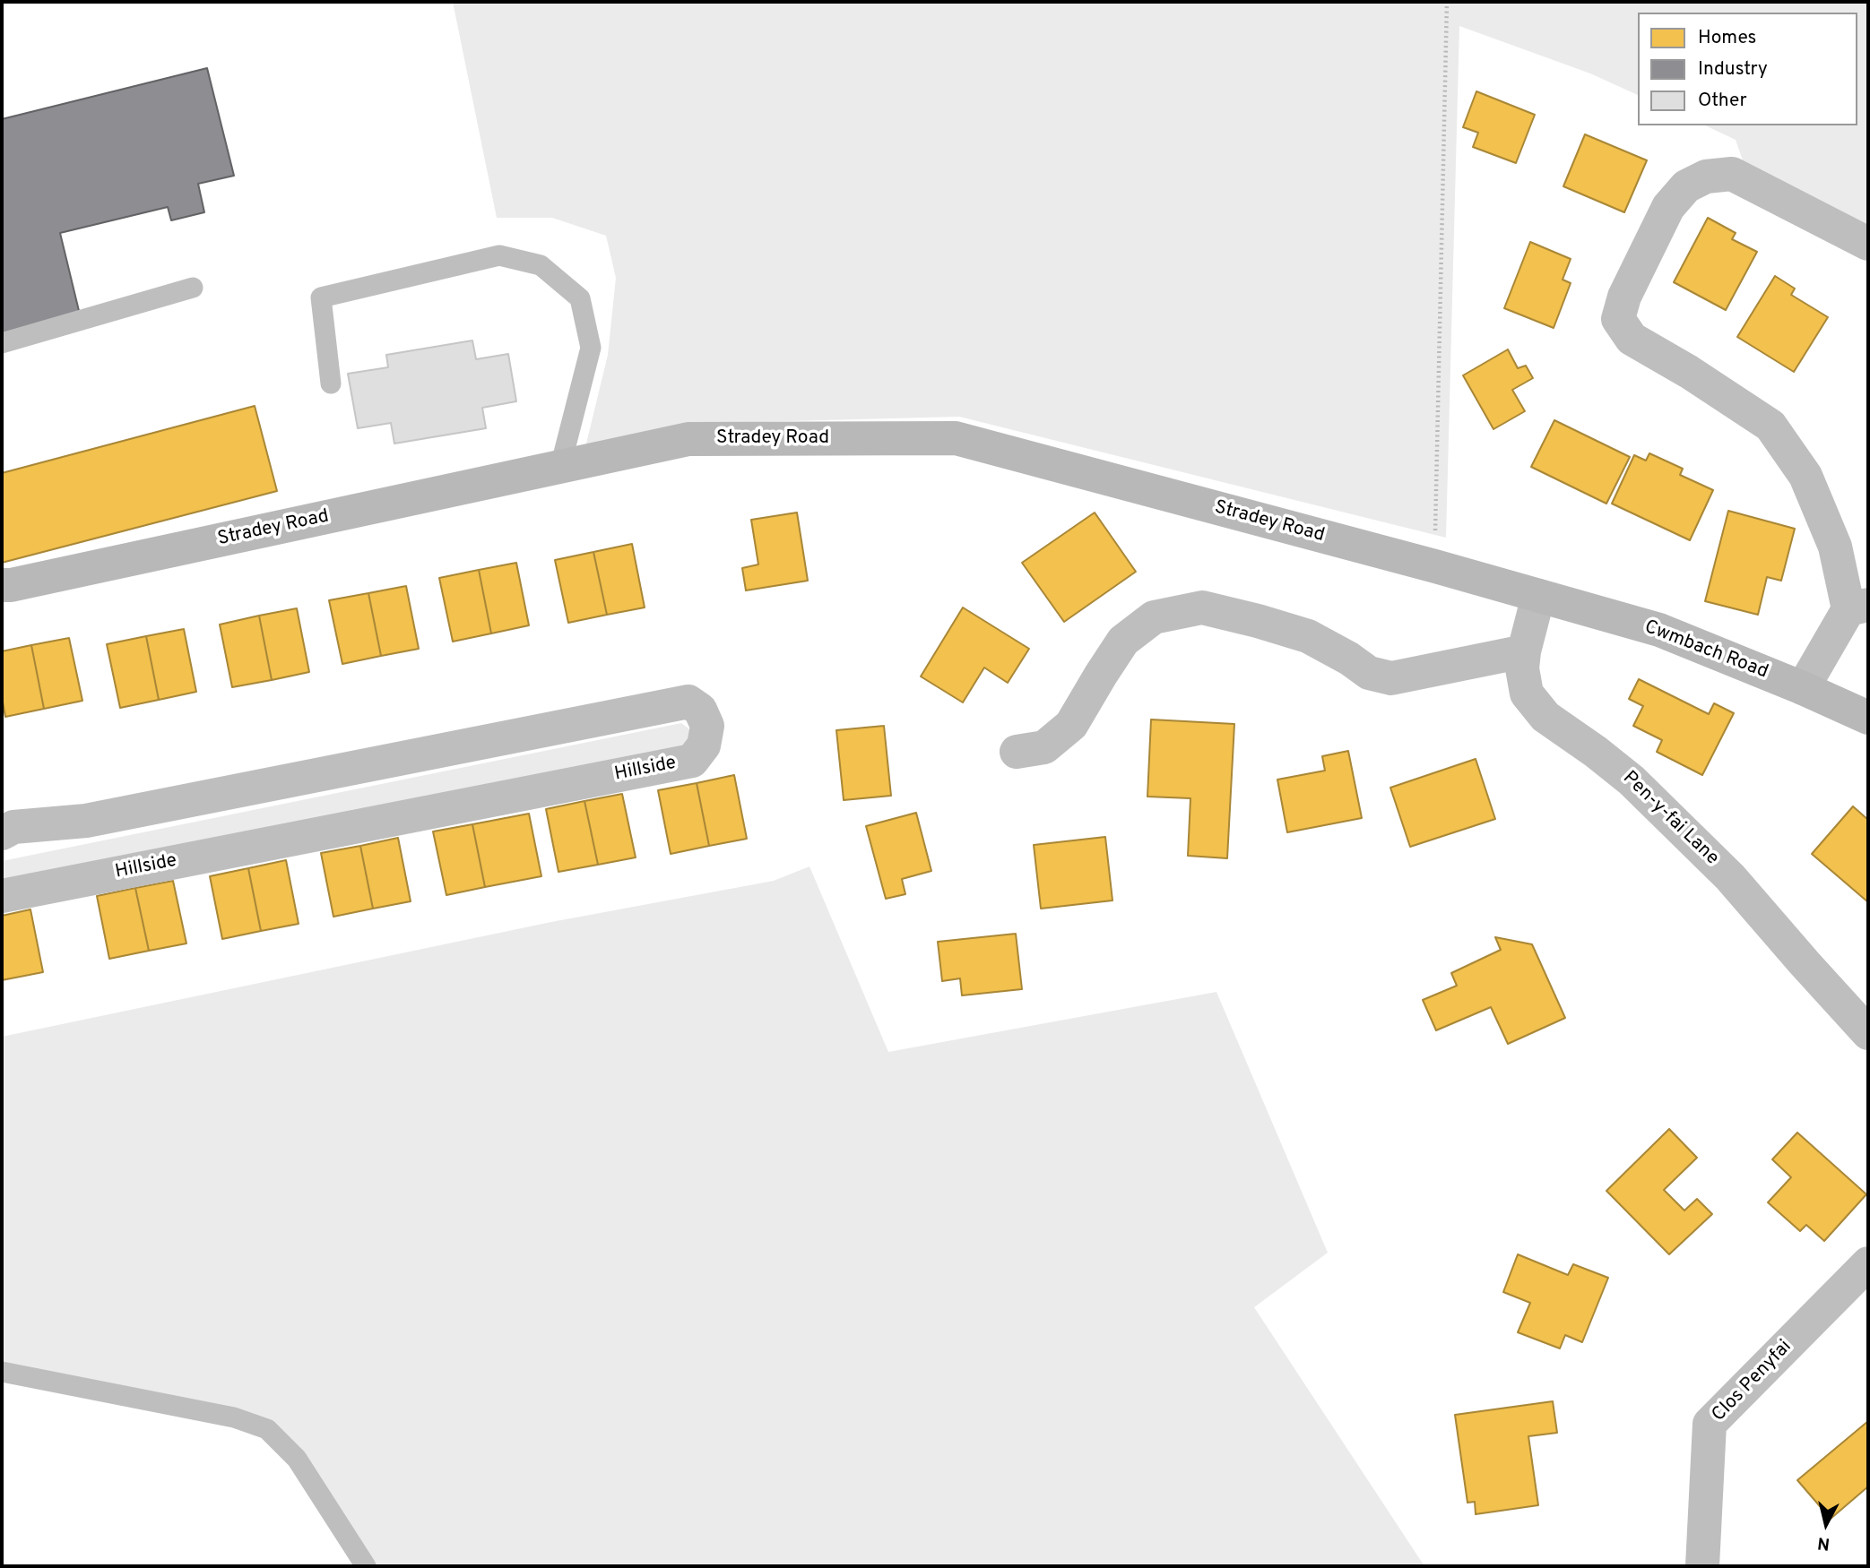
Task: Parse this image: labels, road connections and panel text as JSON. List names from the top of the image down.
{
  "streets": {
    "main road": ["Stradey Road", "Cwmbach Road"],
    "street": ["Hillside", "Pen-y-fai Lane", "Clos Penyfai"]
  },
  "crossings": [
    ["Stradey Road", "Cwmbach Road"],
    ["Stradey Road", "Pen-y-fai Lane"],
    ["Cwmbach Road", "Pen-y-fai Lane"]
  ],
  "legend": ["Homes", "Industry", "Other"],
  "north": "bottom"
}
